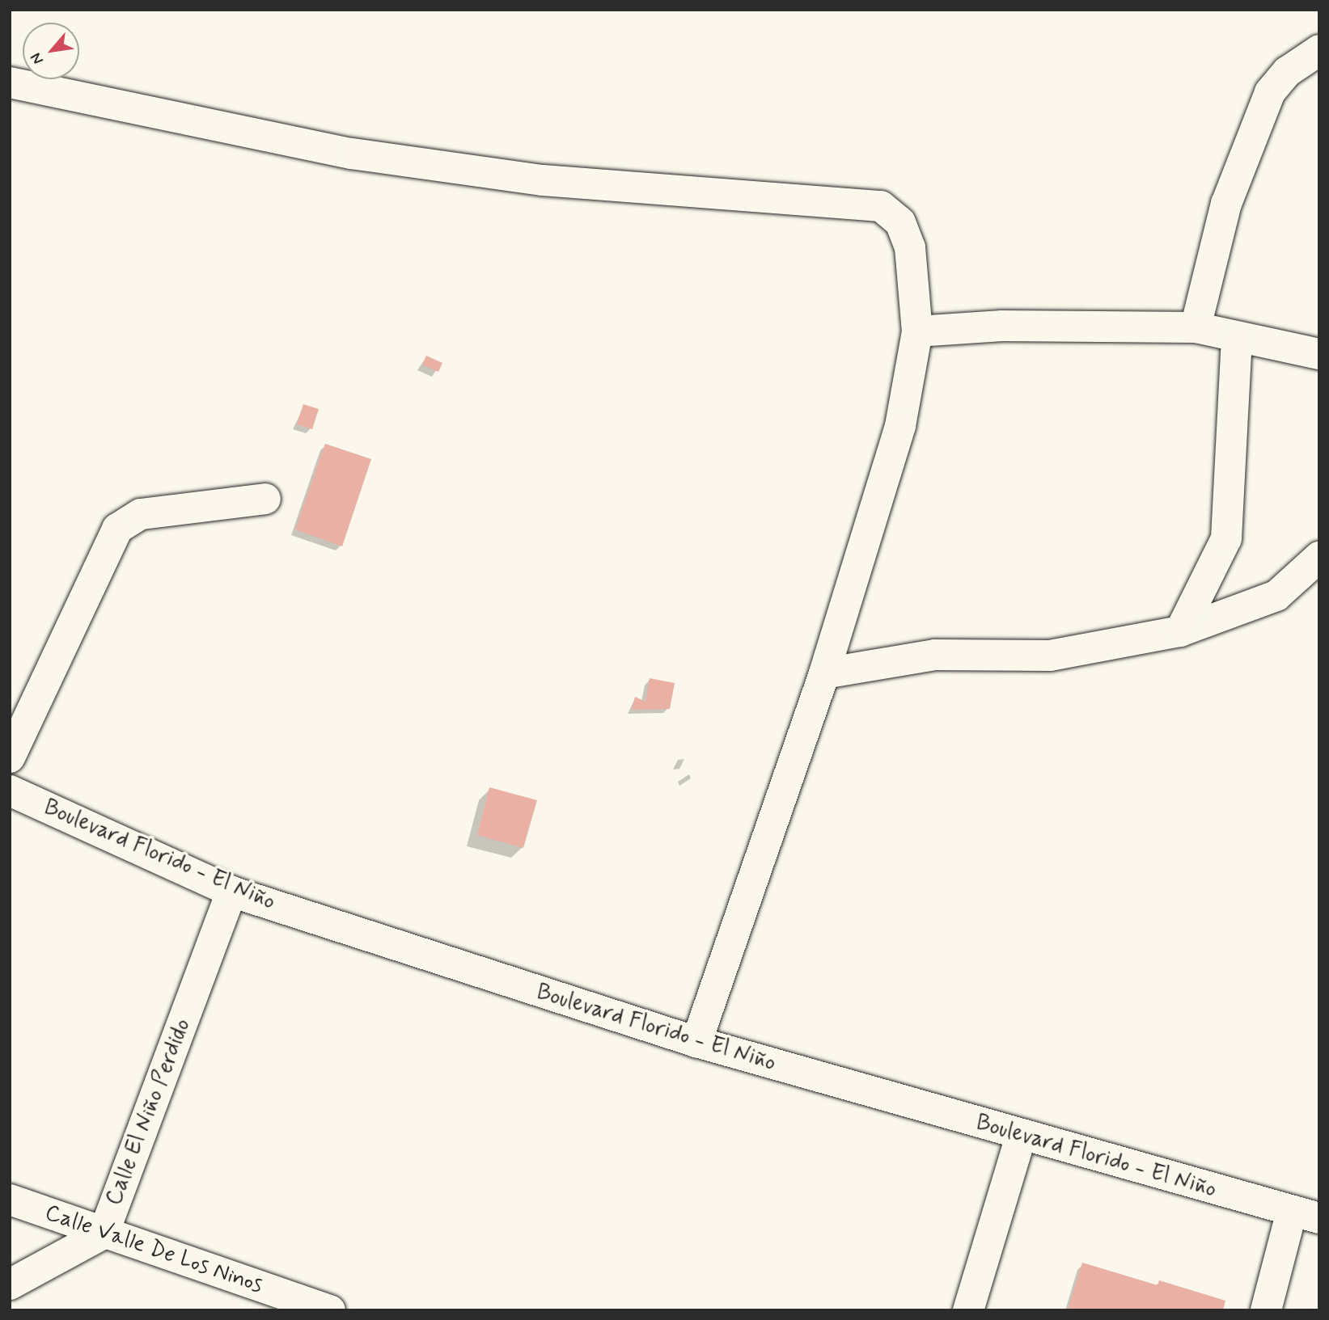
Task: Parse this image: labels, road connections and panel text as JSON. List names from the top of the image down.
{
  "streets": {
    "street": ["Boulevard Florido - El Niño", "Calle El Niño Perdido", "Calle Valle De Los Ninos"]
  },
  "crossings": [
    ["Boulevard Florido - El Niño", "Calle El Niño Perdido"],
    ["Calle El Niño Perdido", "Calle Valle De Los Ninos"]
  ],
  "north": "bottom left"
}
